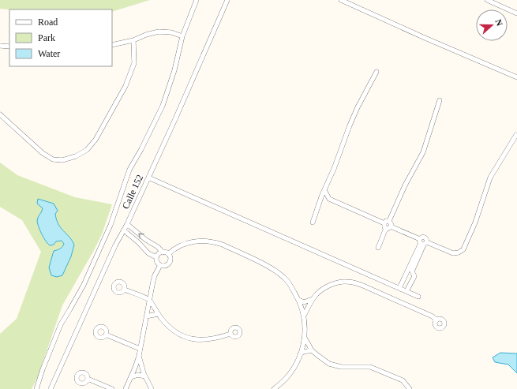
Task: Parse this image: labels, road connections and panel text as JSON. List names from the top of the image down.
{
  "streets": {
    "street": ["Calle 152"]
  },
  "legend": ["Road", "Park", "Water"],
  "north": "right"
}
